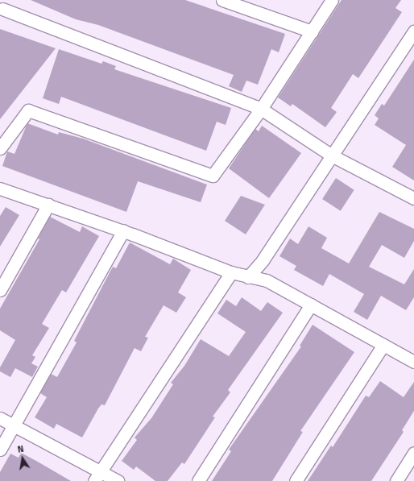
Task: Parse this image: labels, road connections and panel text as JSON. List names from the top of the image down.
{
  "north": "top"
}
